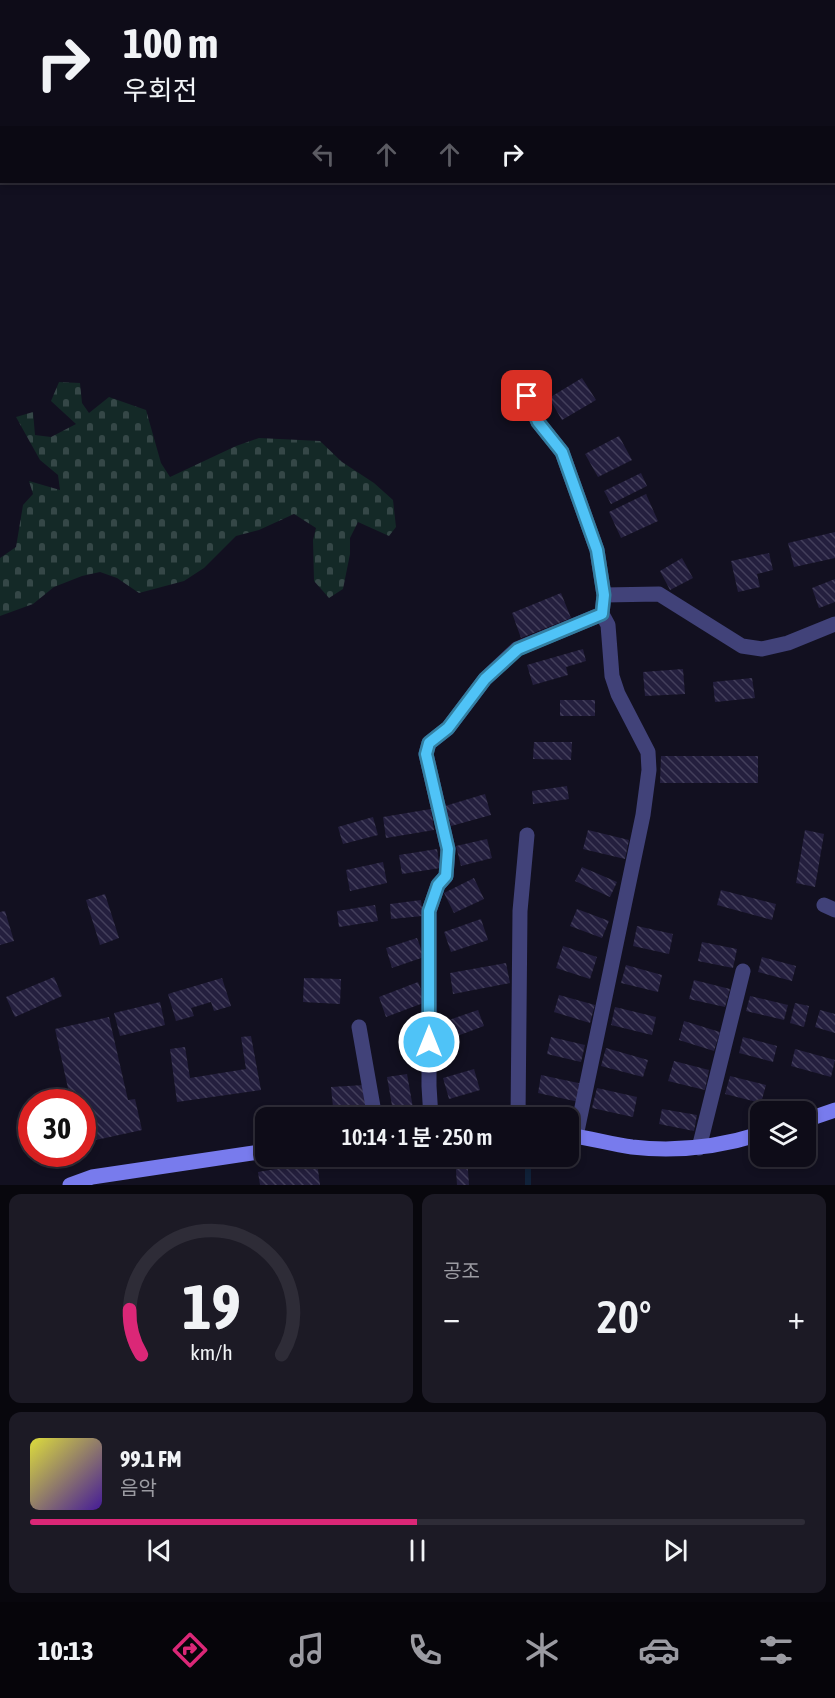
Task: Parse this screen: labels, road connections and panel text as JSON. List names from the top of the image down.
{
  "page": {
    "turn": ["100 m", "우회전"],
    "limit": "30",
    "trip": "10:14 · 1 분 · 250 m",
    "tile": "공조",
    "heat": ["−", "20°", "+"],
    "song": ["99.1 FM", "음악"],
    "tabs": "10:13",
    "gauge": ["19", "km/h"]
  }
}
